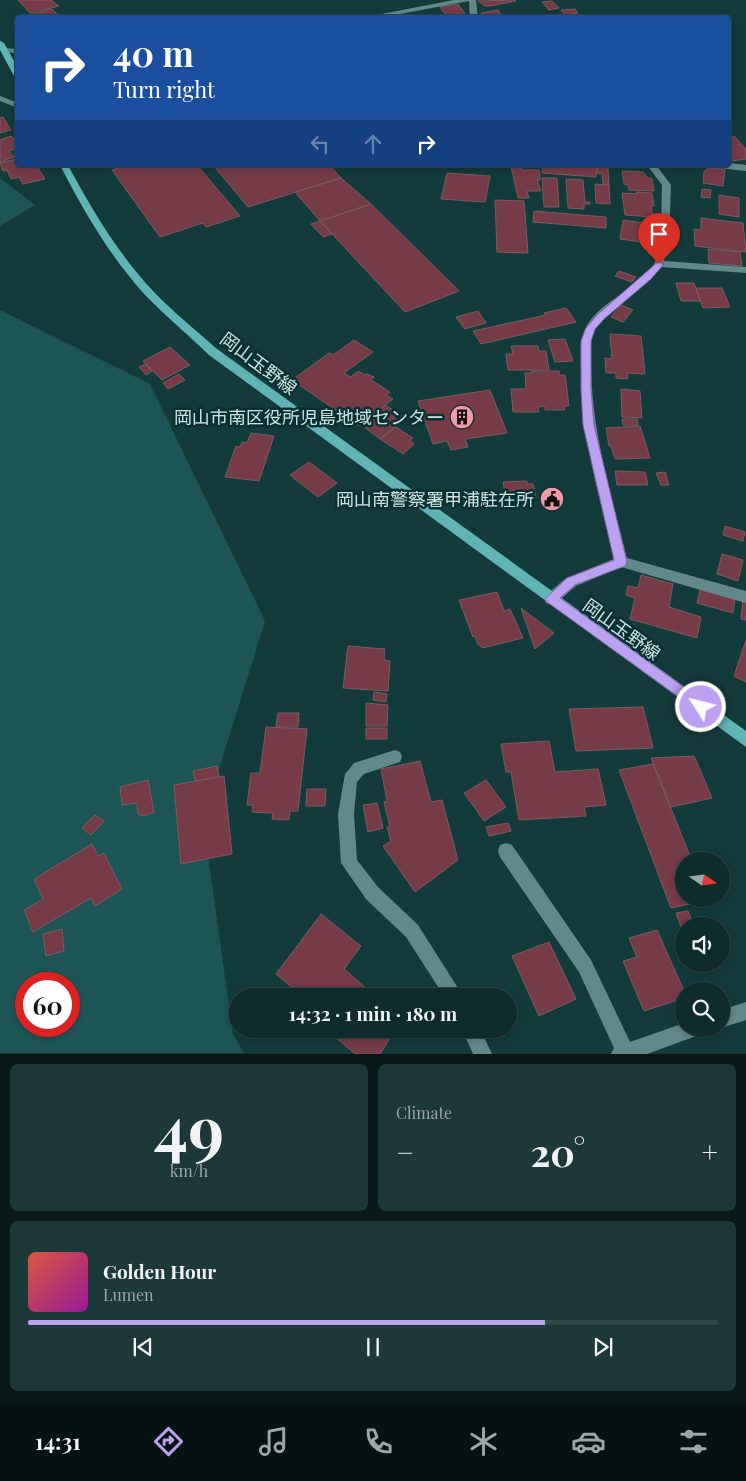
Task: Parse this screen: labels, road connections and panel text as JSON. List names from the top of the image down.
{
  "streets": {
    "main road": ["岡山玉野線"]
  },
  "places": {
    "building": ["岡山市南区役所児島地域センター"],
    "public building": ["岡山南警察署甲浦駐在所"]
  },
  "north": "right",
  "page": {
    "turn": ["40 m", "Turn right"],
    "limit": "60",
    "trip": "14:32 · 1 min · 180 m",
    "tile": [
      ["49", "km/h"],
      "Climate"
    ],
    "heat": ["−", "20°", "+"],
    "song": ["Golden Hour", "Lumen"],
    "tabs": "14:31"
  }
}
